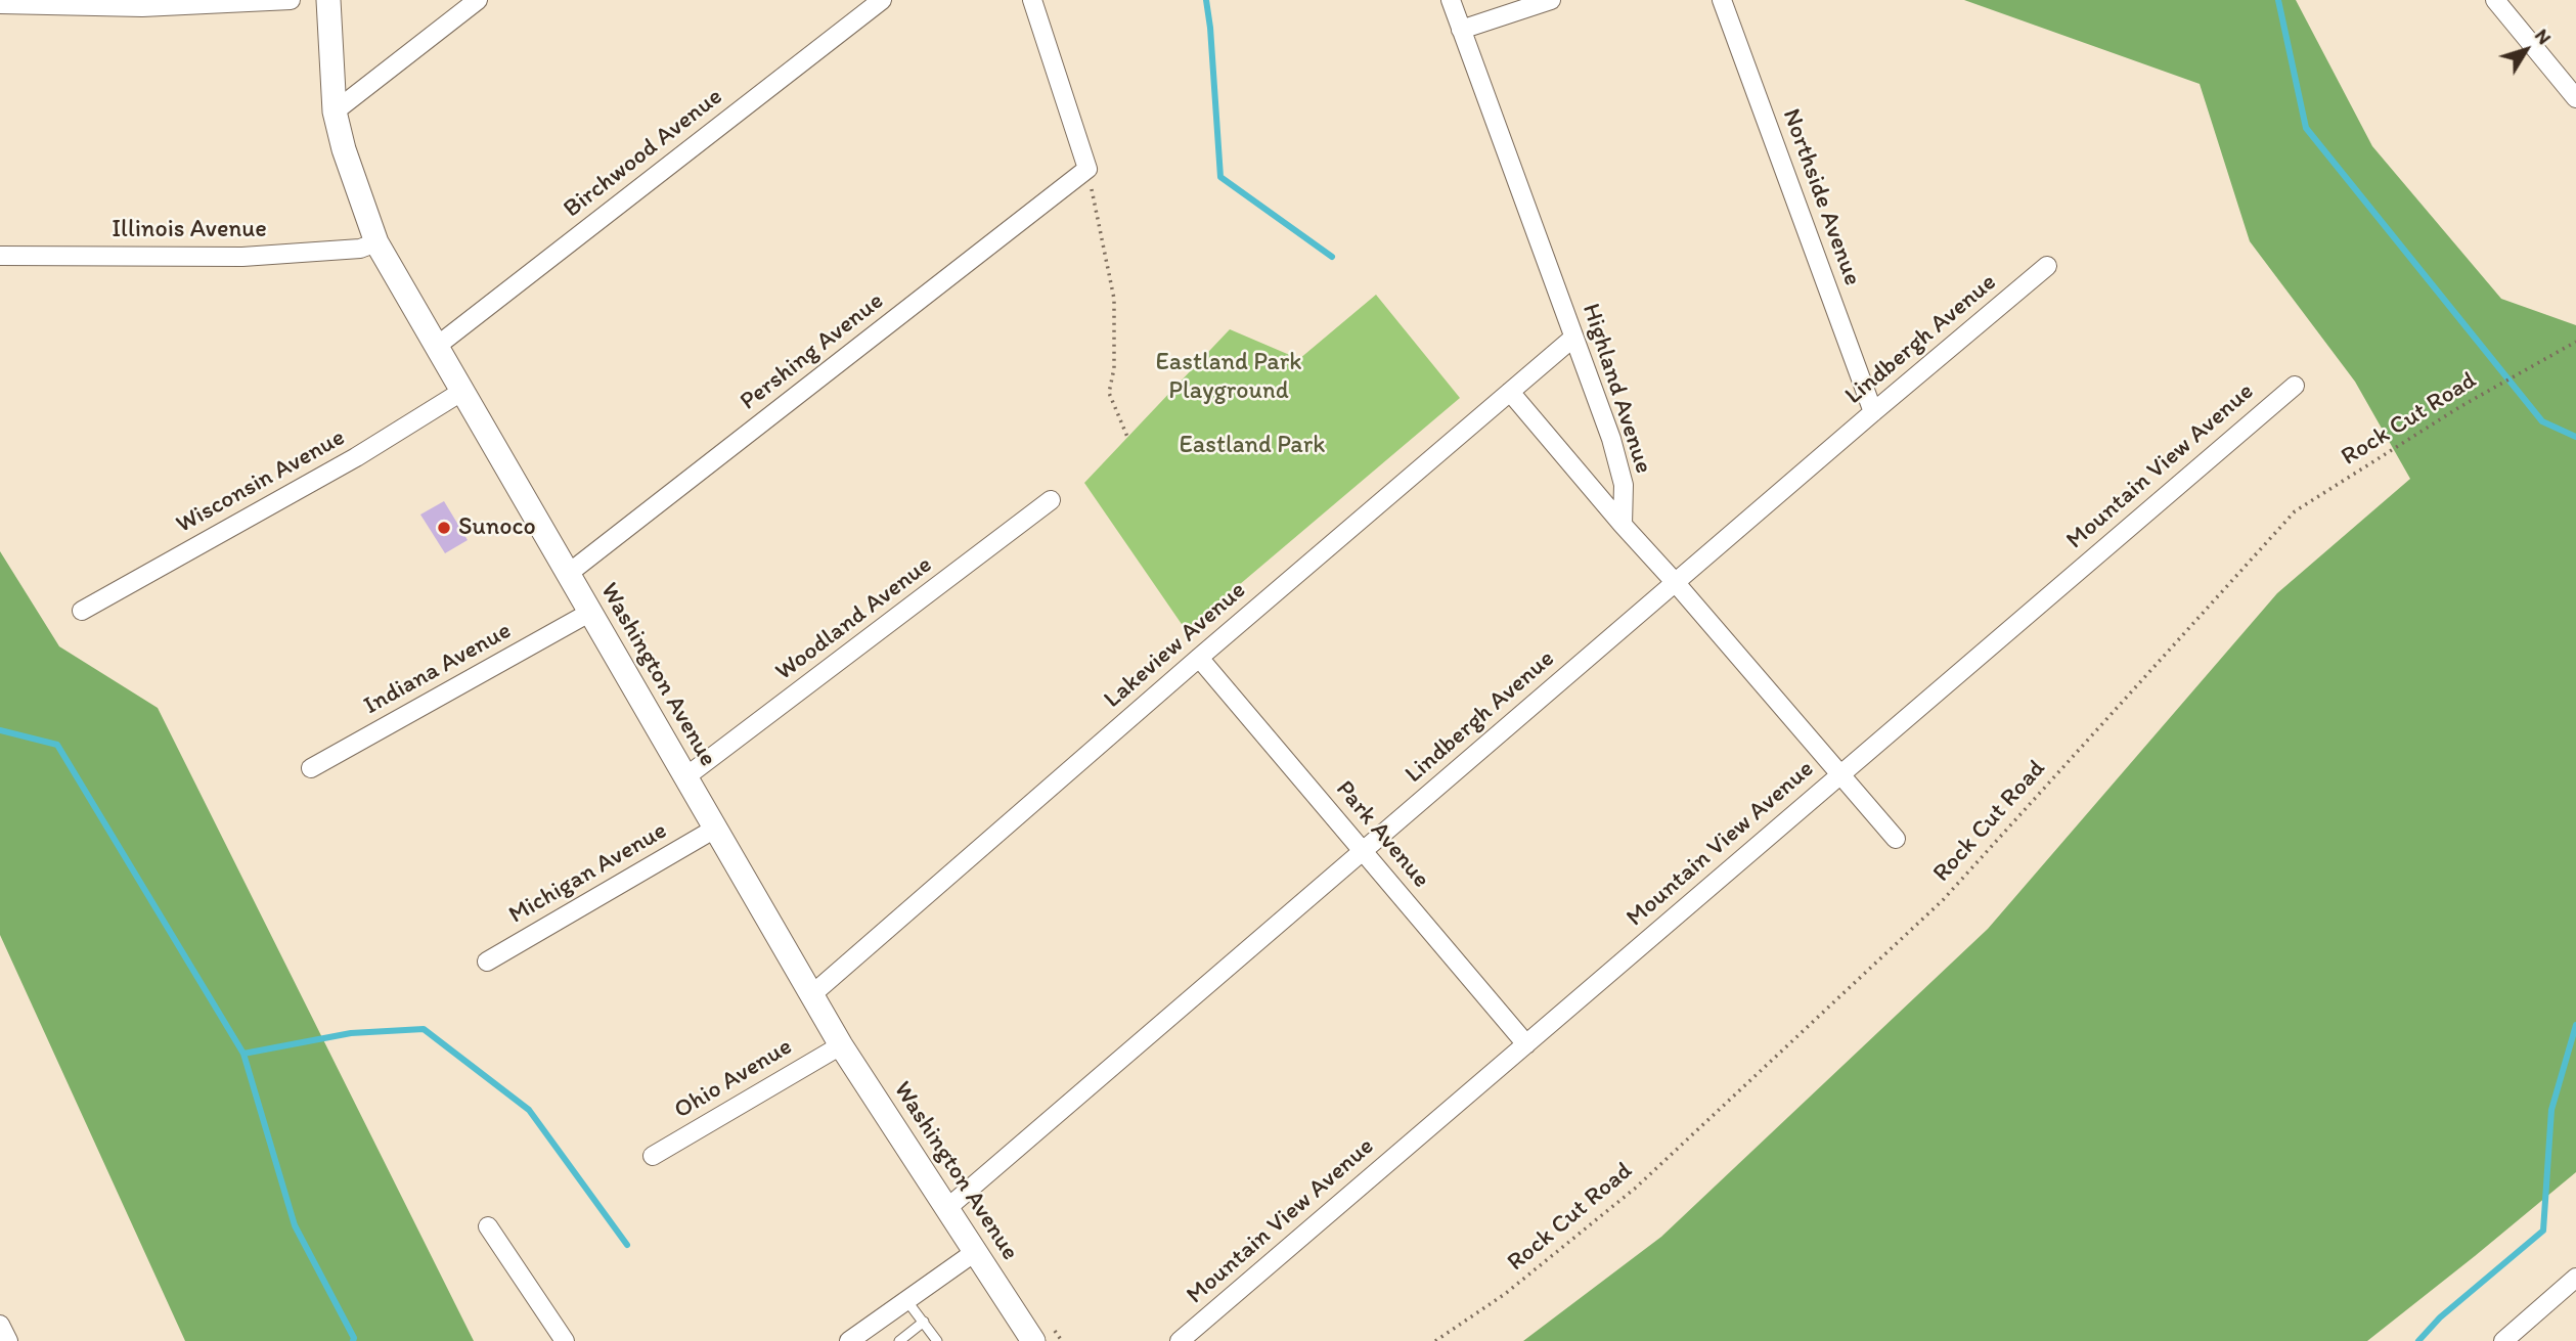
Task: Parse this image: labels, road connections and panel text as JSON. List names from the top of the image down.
{
  "streets": {
    "street": [
      "Birchwood Avenue",
      "Northside Avenue",
      "Illinois Avenue",
      "Lindbergh Avenue",
      "Pershing Avenue",
      "Highland Avenue",
      "Mountain View Avenue",
      "Wisconsin Avenue",
      "Woodland Avenue",
      "Lakeview Avenue",
      "Indiana Avenue",
      "Washington Avenue",
      "Park Avenue",
      "Michigan Avenue",
      "Ohio Avenue"
    ],
    "path": ["Rock Cut Road"]
  },
  "crossings": [
    ["Birchwood Avenue", "Washington Avenue"],
    ["Northside Avenue", "Lindbergh Avenue"],
    ["Illinois Avenue", "Washington Avenue"],
    ["Lindbergh Avenue", "Washington Avenue"],
    ["Lindbergh Avenue", "Park Avenue"],
    ["Pershing Avenue", "Washington Avenue"],
    ["Highland Avenue", "Lakeview Avenue"],
    ["Mountain View Avenue", "Park Avenue"],
    ["Wisconsin Avenue", "Washington Avenue"],
    ["Woodland Avenue", "Washington Avenue"],
    ["Lakeview Avenue", "Washington Avenue"],
    ["Lakeview Avenue", "Park Avenue"],
    ["Indiana Avenue", "Washington Avenue"],
    ["Washington Avenue", "Michigan Avenue"],
    ["Washington Avenue", "Ohio Avenue"]
  ],
  "parks": ["Eastland Park Playground", "Eastland Park"],
  "places": ["Sunoco"],
  "north": "top right"
}
